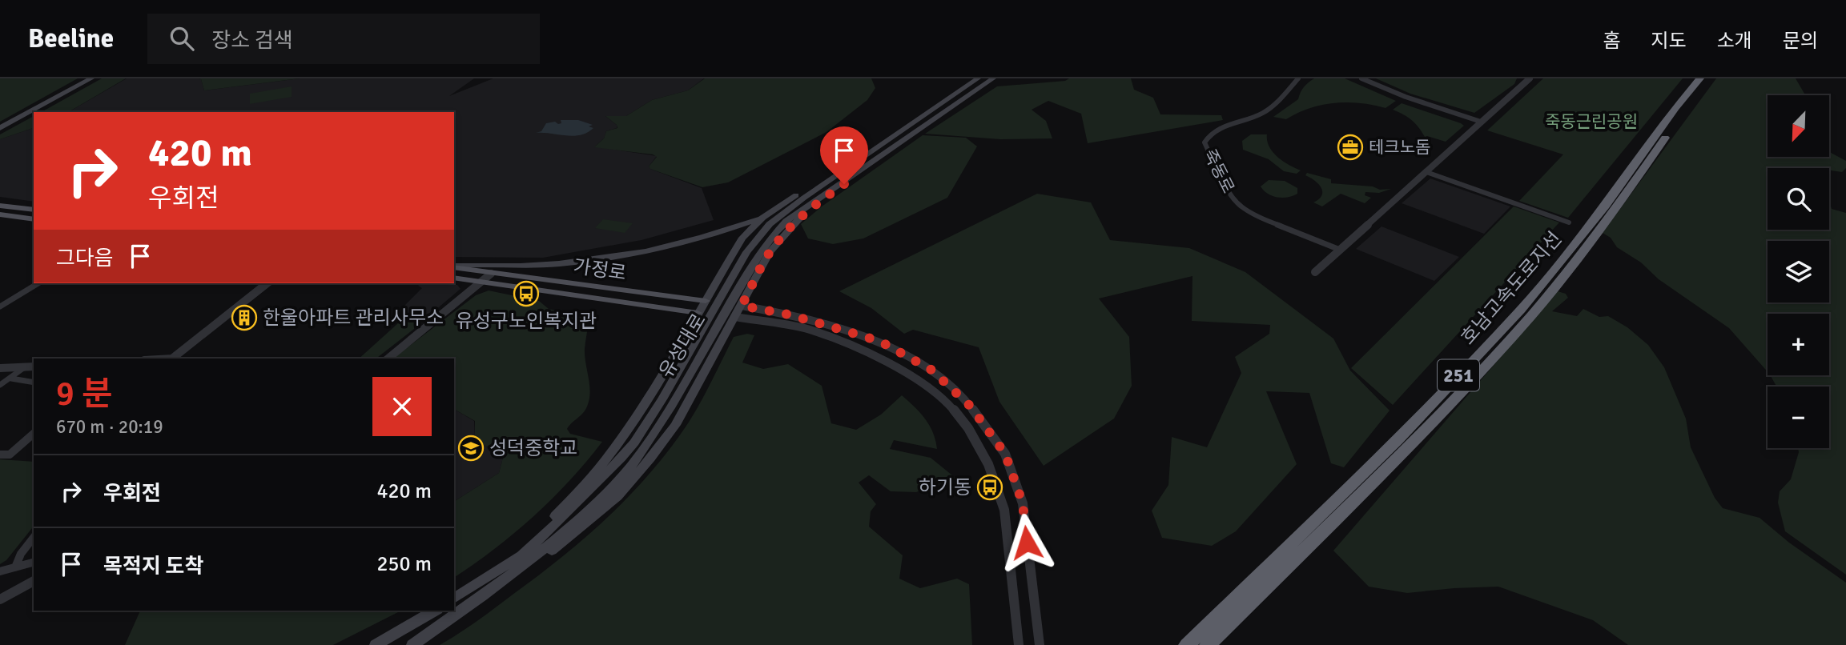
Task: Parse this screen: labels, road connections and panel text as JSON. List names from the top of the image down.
{
  "streets": {
    "highway": ["호남고속도로지선", "251"],
    "main road": ["가정로", "유성대로"],
    "street": ["죽동로"]
  },
  "parks": ["죽동근린공원"],
  "places": {
    "office": ["테크노돔"],
    "bus stop": ["유성구노인복지관", "하기동"],
    "building": ["한울아파트 관리사무소"],
    "school or university": ["성덕중학교"]
  },
  "north": "bottom left",
  "page": {
    "header": "Beeline",
    "search": "장소 검색",
    "nav": [
      "홈",
      "지도",
      "소개",
      "문의"
    ],
    "map_buttons": ["+", "−"],
    "turn": ["420 m", "우회전"],
    "then": "그다음",
    "heading": ["9 분", "670 m · 20:19"],
    "list": [
      {
        "name": "우회전",
        "value": "420 m"
      },
      {
        "name": "목적지 도착",
        "value": "250 m"
      }
    ]
  }
}
